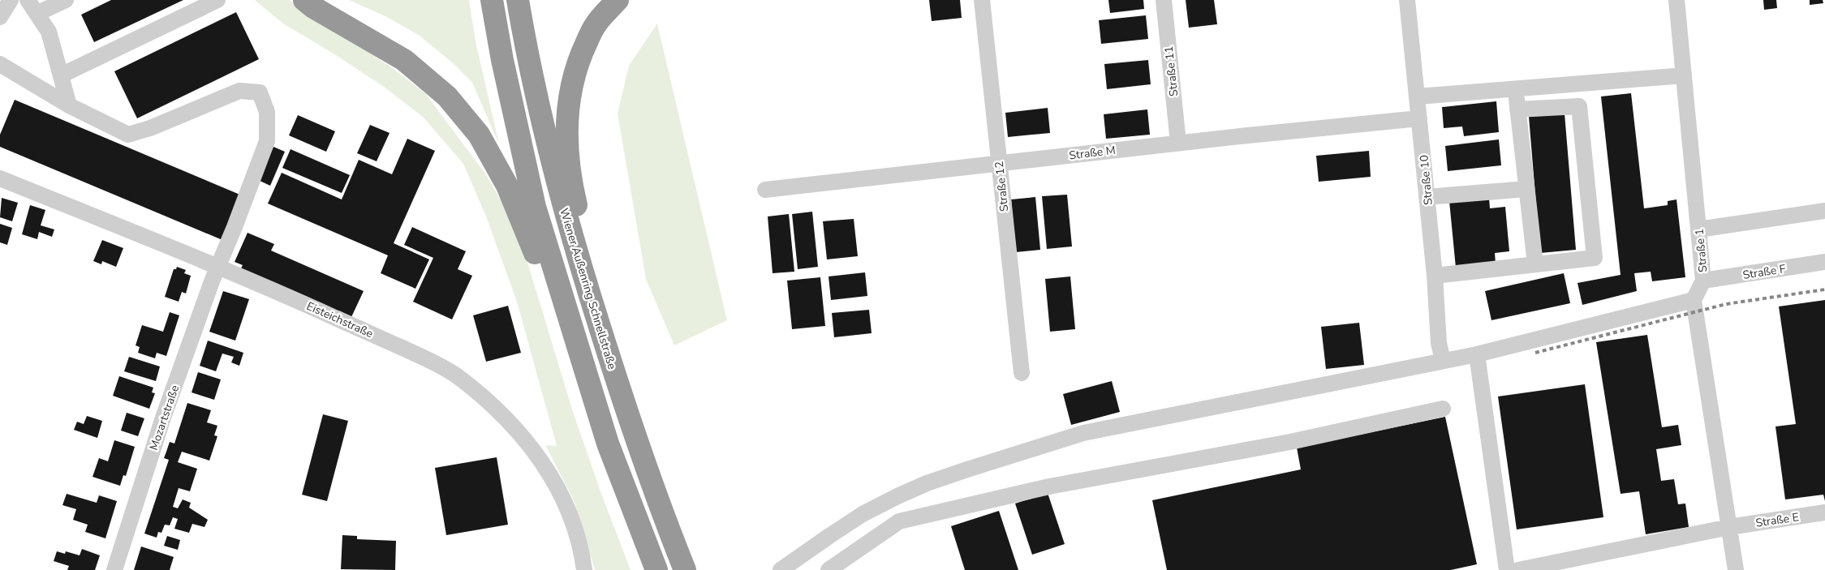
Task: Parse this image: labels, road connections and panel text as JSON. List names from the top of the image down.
{
  "streets": {
    "highway": ["Wiener Außenring Schnellstraße"],
    "street": [
      "Straße 11",
      "Straße M",
      "Straße 10",
      "Straße 12",
      "Straße 1",
      "Straße F",
      "Eisteichstraße",
      "Mozartstraße",
      "Straße E"
    ]
  },
  "crossings": [
    ["Straße 11", "Straße M"],
    ["Straße M", "Straße 10"],
    ["Straße M", "Straße 12"],
    ["Straße 1", "Straße F"],
    ["Eisteichstraße", "Mozartstraße"]
  ]
}
